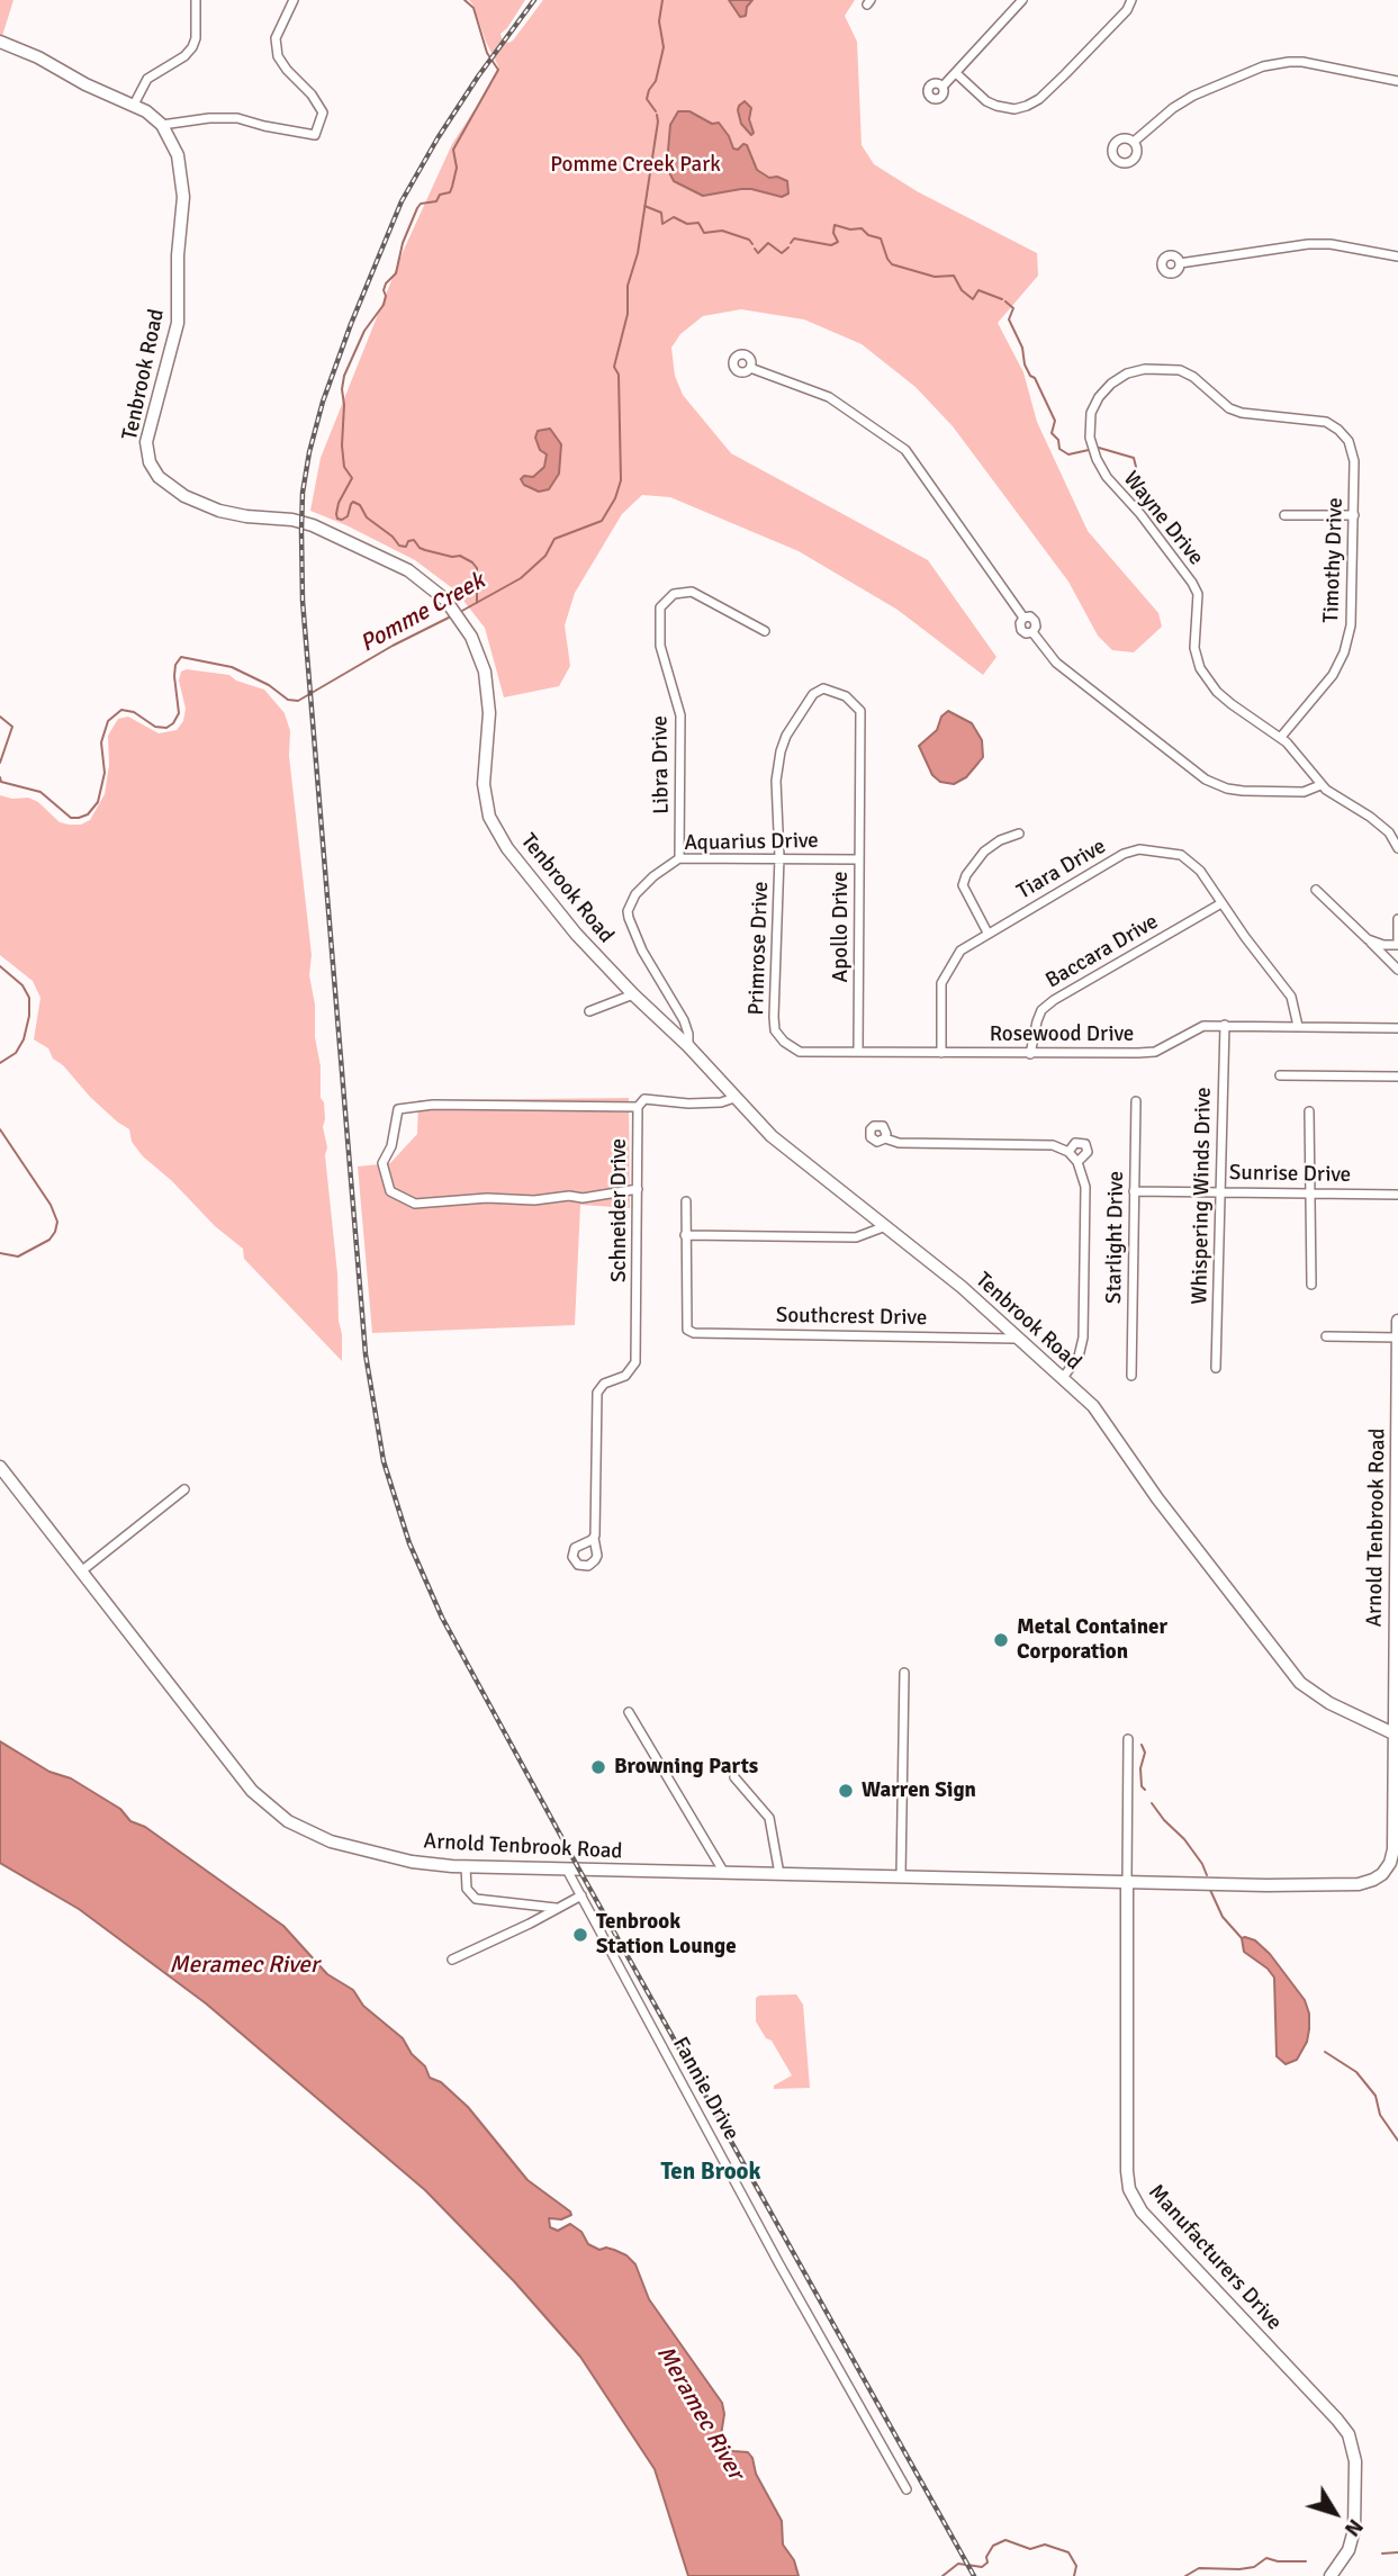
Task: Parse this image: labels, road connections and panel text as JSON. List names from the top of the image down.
{
  "streets": {
    "street": [
      "Tenbrook Road",
      "Wayne Drive",
      "Timothy Drive",
      "Libra Drive",
      "Aquarius Drive",
      "Tiara Drive",
      "Apollo Drive",
      "Primrose Drive",
      "Baccara Drive",
      "Rosewood Drive",
      "Sunrise Drive",
      "Whispering Winds Drive",
      "Schneider Drive",
      "Starlight Drive",
      "Southcrest Drive",
      "Arnold Tenbrook Road",
      "Fannie Drive",
      "Manufacturers Drive"
    ]
  },
  "crossings": [
    ["Tenbrook Road", "Aquarius Drive"],
    ["Tenbrook Road", "Schneider Drive"],
    ["Tenbrook Road", "Southcrest Drive"],
    ["Tenbrook Road", "Arnold Tenbrook Road"],
    ["Wayne Drive", "Timothy Drive"],
    ["Libra Drive", "Aquarius Drive"],
    ["Aquarius Drive", "Apollo Drive"],
    ["Aquarius Drive", "Primrose Drive"],
    ["Tiara Drive", "Baccara Drive"],
    ["Tiara Drive", "Rosewood Drive"],
    ["Apollo Drive", "Primrose Drive"],
    ["Apollo Drive", "Rosewood Drive"],
    ["Primrose Drive", "Rosewood Drive"],
    ["Baccara Drive", "Rosewood Drive"],
    ["Rosewood Drive", "Whispering Winds Drive"],
    ["Sunrise Drive", "Whispering Winds Drive"],
    ["Sunrise Drive", "Starlight Drive"],
    ["Arnold Tenbrook Road", "Fannie Drive"],
    ["Arnold Tenbrook Road", "Manufacturers Drive"]
  ],
  "districts": ["Ten Brook"],
  "water": ["Pomme Creek", "Meramec River"],
  "parks": ["Pomme Creek Park"],
  "places": [
    "Metal Container Corporation",
    "Browning Parts",
    "Warren Sign",
    "Tenbrook Station Lounge"
  ],
  "north": "bottom right"
}
